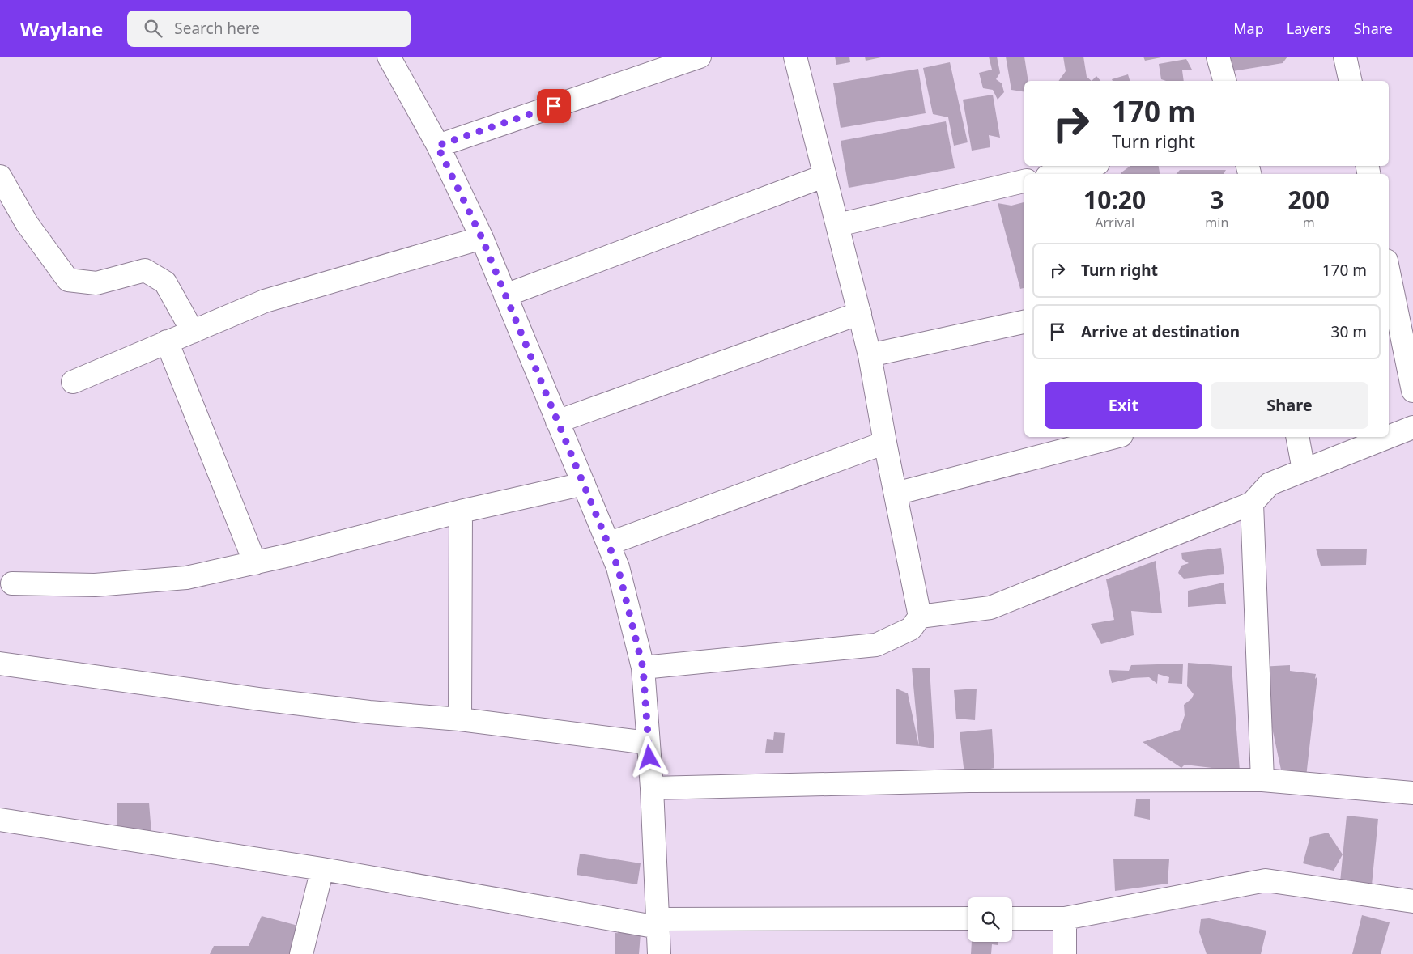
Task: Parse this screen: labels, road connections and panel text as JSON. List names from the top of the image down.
{
  "page": {
    "header": "Waylane",
    "search": "Search here",
    "nav": ["Map", "Layers", "Share"],
    "turn": ["170 m", "Turn right"],
    "eta": [
      "10:20",
      "Arrival",
      "3",
      "min",
      "200",
      "m"
    ],
    "list": [
      {
        "name": "Turn right",
        "value": "170 m"
      },
      {
        "name": "Arrive at destination",
        "value": "30 m"
      }
    ],
    "buttons": ["Exit", "Share"]
  }
}
